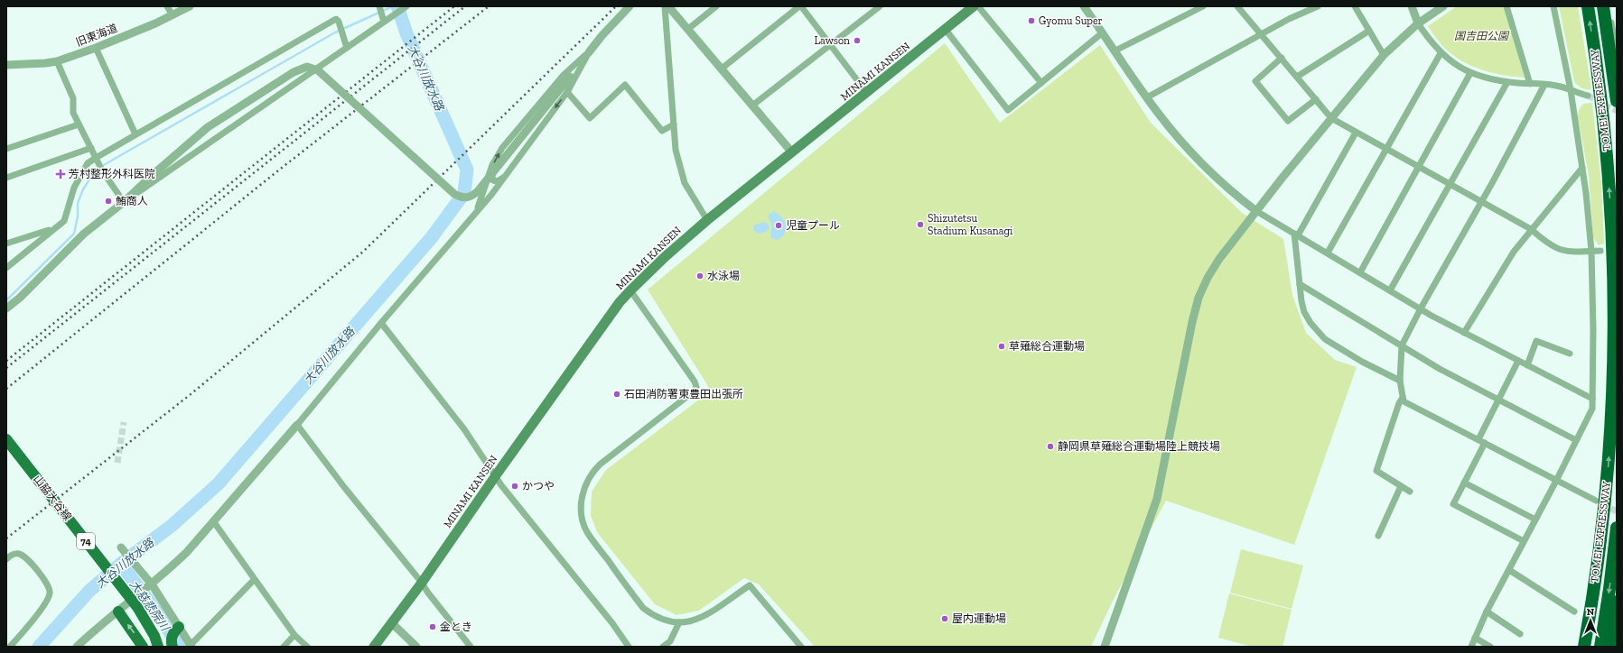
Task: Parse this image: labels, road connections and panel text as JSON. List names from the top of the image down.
{
  "streets": {
    "highway": ["TOMEI EXPRESSWAY"],
    "main road": ["MINAMI KANSEN", "山脇大谷線", "74"],
    "street": ["旧東海道"]
  },
  "water": ["大谷川放水路", "大慈悲院川"],
  "parks": ["国吉田公園"],
  "places": {
    "other": [
      "Gyomu Super",
      "Lawson",
      "鮪商人",
      "Shizutetsu Stadium Kusanagi",
      "児童プール",
      "水泳場",
      "草薙総合運動場",
      "石田消防署東豊田出張所",
      "静岡県草薙総合運動場陸上競技場",
      "かつや",
      "屋内運動場",
      "金とき"
    ],
    "health": ["芳村整形外科医院"]
  },
  "north": "top"
}
